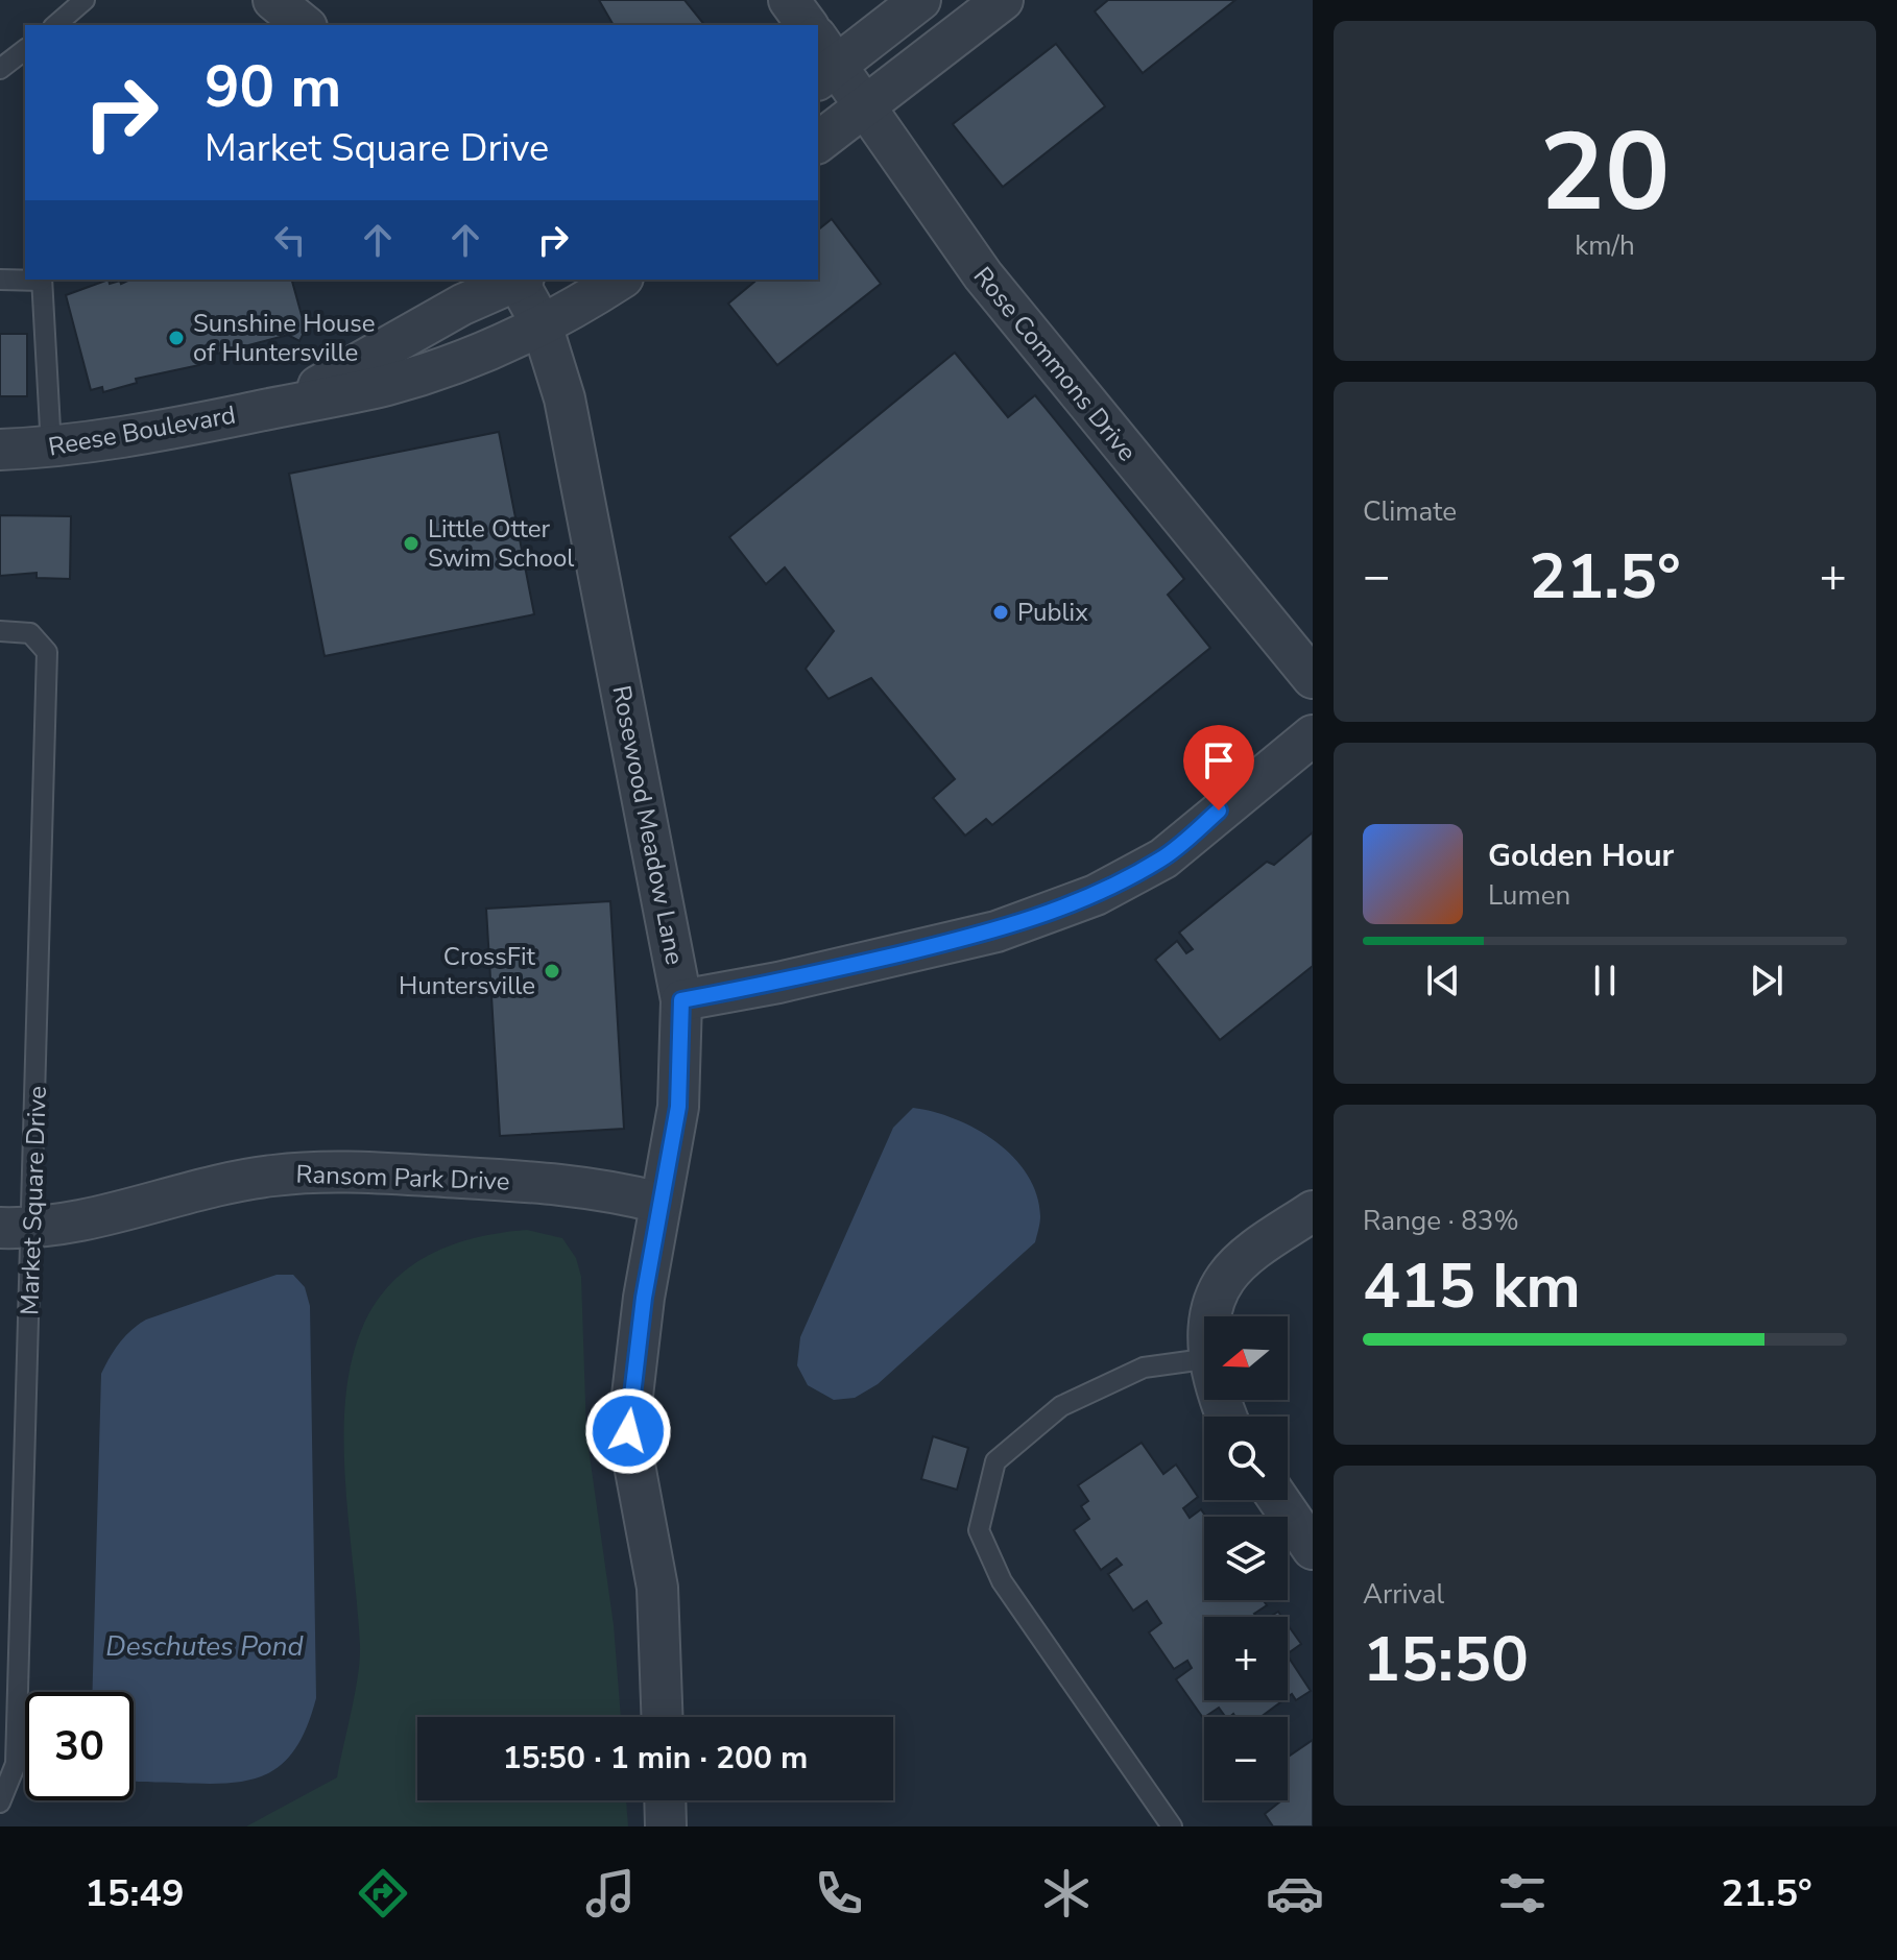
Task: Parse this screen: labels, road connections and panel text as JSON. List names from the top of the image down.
{
  "streets": {
    "street": [
      "Rose Commons Drive",
      "Reese Boulevard",
      "Rosewood Meadow Lane",
      "Ransom Park Drive"
    ],
    "lane": ["Market Square Drive"]
  },
  "crossings": [
    ["Reese Boulevard", "Rosewood Meadow Lane"],
    ["Rosewood Meadow Lane", "Ransom Park Drive"],
    ["Ransom Park Drive", "Market Square Drive"]
  ],
  "water": ["Deschutes Pond"],
  "places": [
    "Sunshine House of Huntersville",
    "Little Otter Swim School",
    "Publix",
    "CrossFit Huntersville"
  ],
  "north": "left",
  "page": {
    "tile": [
      ["20", "km/h"],
      "Climate",
      ["Range · 83%", "415 km"],
      ["Arrival", "15:50"]
    ],
    "turn": ["90 m", "Market Square Drive"],
    "heat": ["−", "21.5°", "+"],
    "song": ["Golden Hour", "Lumen"],
    "map_buttons": ["+", "−"],
    "limit": "30",
    "trip": "15:50 · 1 min · 200 m",
    "tabs": ["15:49", "21.5°"]
  }
}
